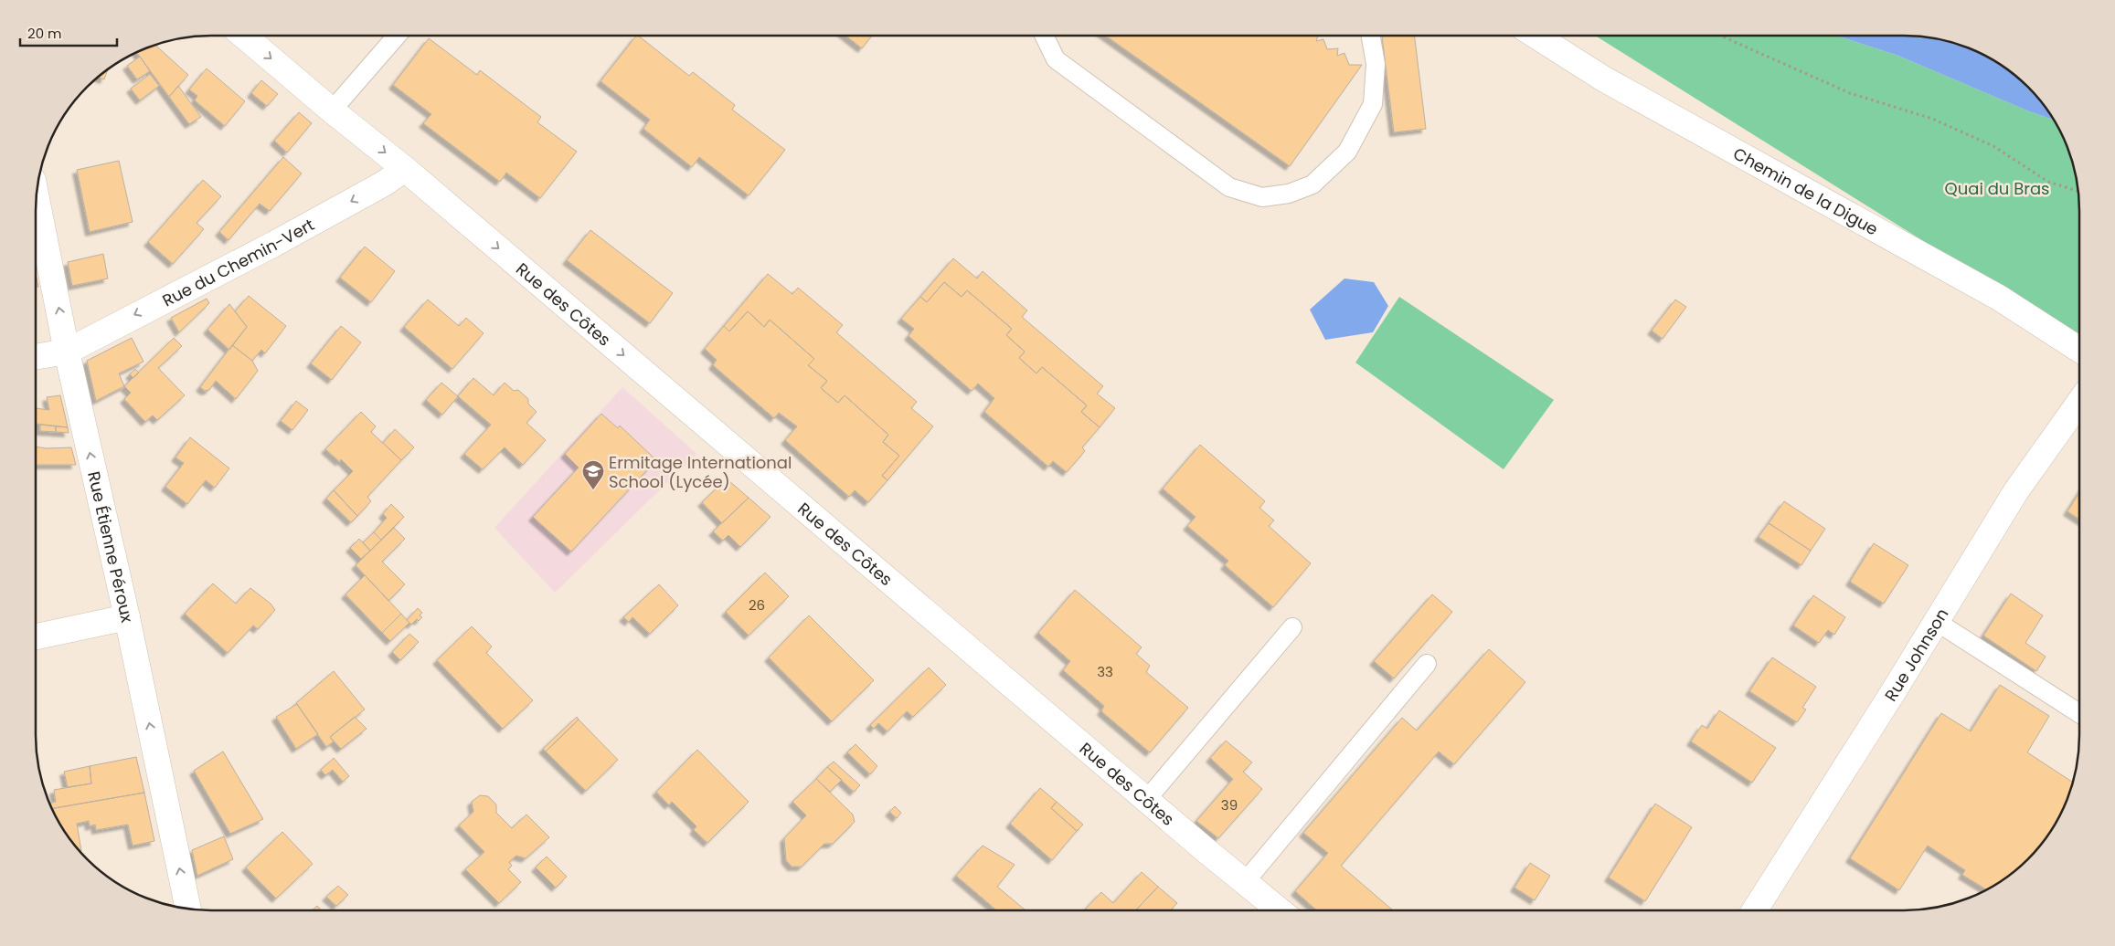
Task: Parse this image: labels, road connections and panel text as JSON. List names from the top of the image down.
{
  "streets": {
    "street": [
      "Chemin de la Digue",
      "Rue du Chemin-Vert",
      "Rue des Côtes",
      "Rue Étienne Péroux",
      "Rue Johnson"
    ]
  },
  "crossings": [
    ["Rue du Chemin-Vert", "Rue des Côtes"],
    ["Rue du Chemin-Vert", "Rue Étienne Péroux"]
  ],
  "one_way": ["Rue du Chemin-Vert", "Rue des Côtes", "Rue Étienne Péroux"],
  "parks": ["Quai du Bras"],
  "places": {
    "school or university": ["Ermitage International School (Lycée)"]
  },
  "house_numbers": ["26", "33", "39"],
  "scale_bar": "20 m"
}
